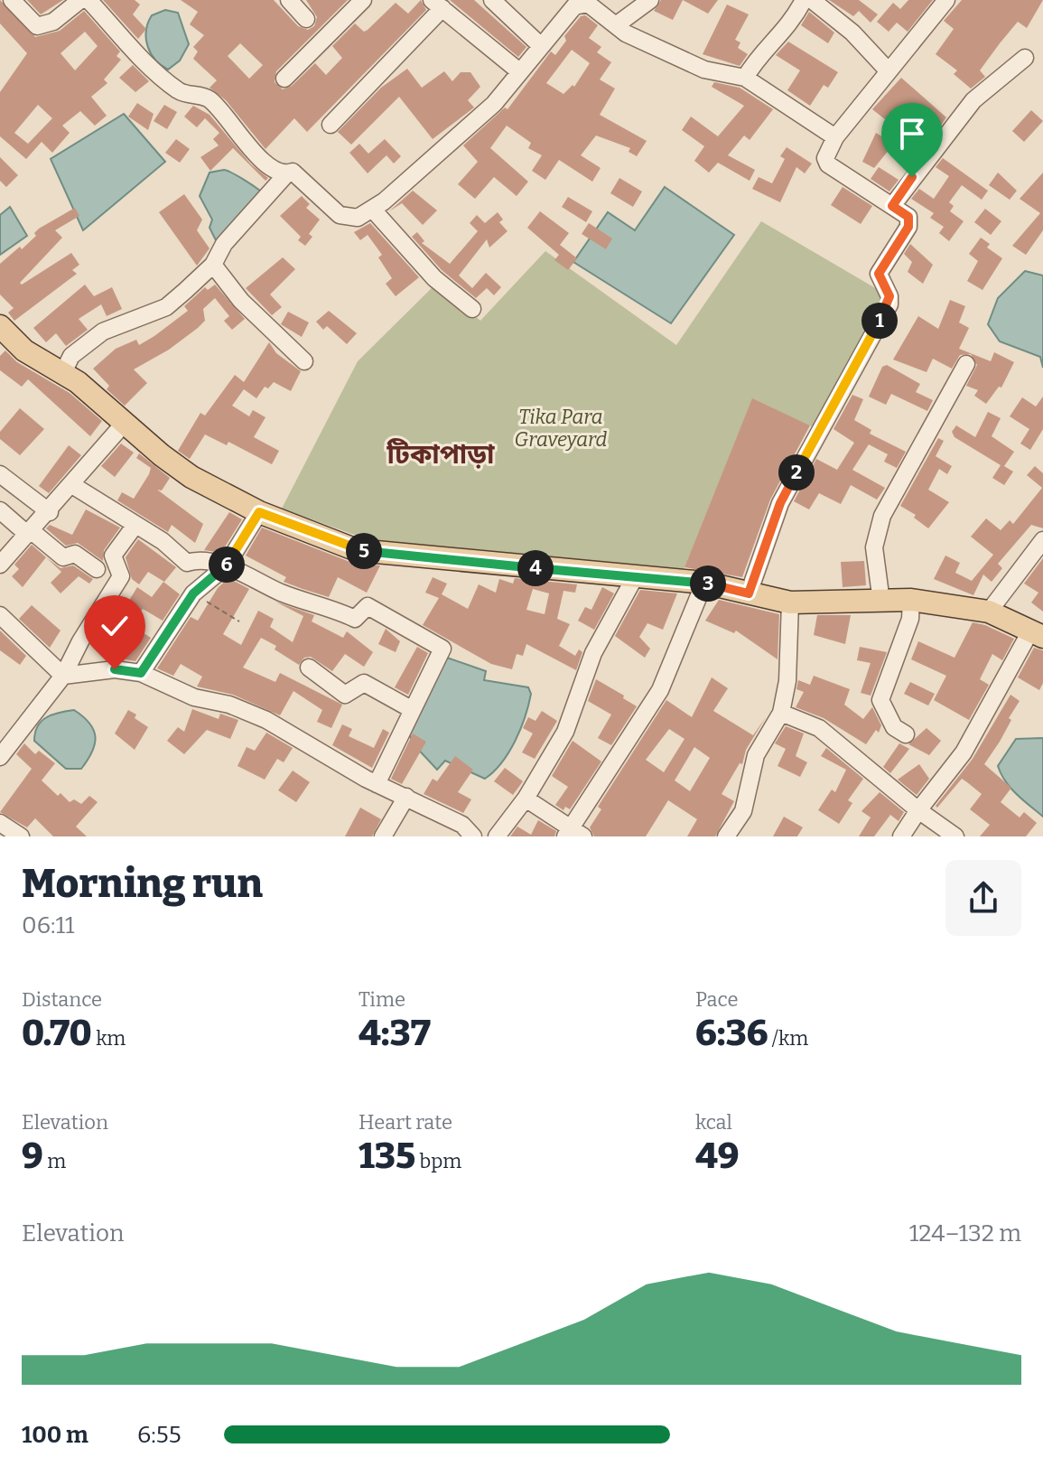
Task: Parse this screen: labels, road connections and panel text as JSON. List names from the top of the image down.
{
  "districts": ["টিকাপাড়া"],
  "parks": ["Tika Para Graveyard"],
  "page": {
    "pins": [
      "1",
      "2",
      "5",
      "6",
      "4",
      "3"
    ],
    "heading": ["Morning run", "06:11"],
    "stats": [
      ["Distance", "0.70 km"],
      ["Time", "4:37"],
      ["Pace", "6:36 /km"],
      ["Elevation", "9 m"],
      ["Heart rate", "135 bpm"],
      ["kcal", "49"]
    ],
    "chart": ["Elevation", "124–132 m"],
    "list": [
      {
        "name": "100 m",
        "note": "6:55"
      }
    ]
  }
}
